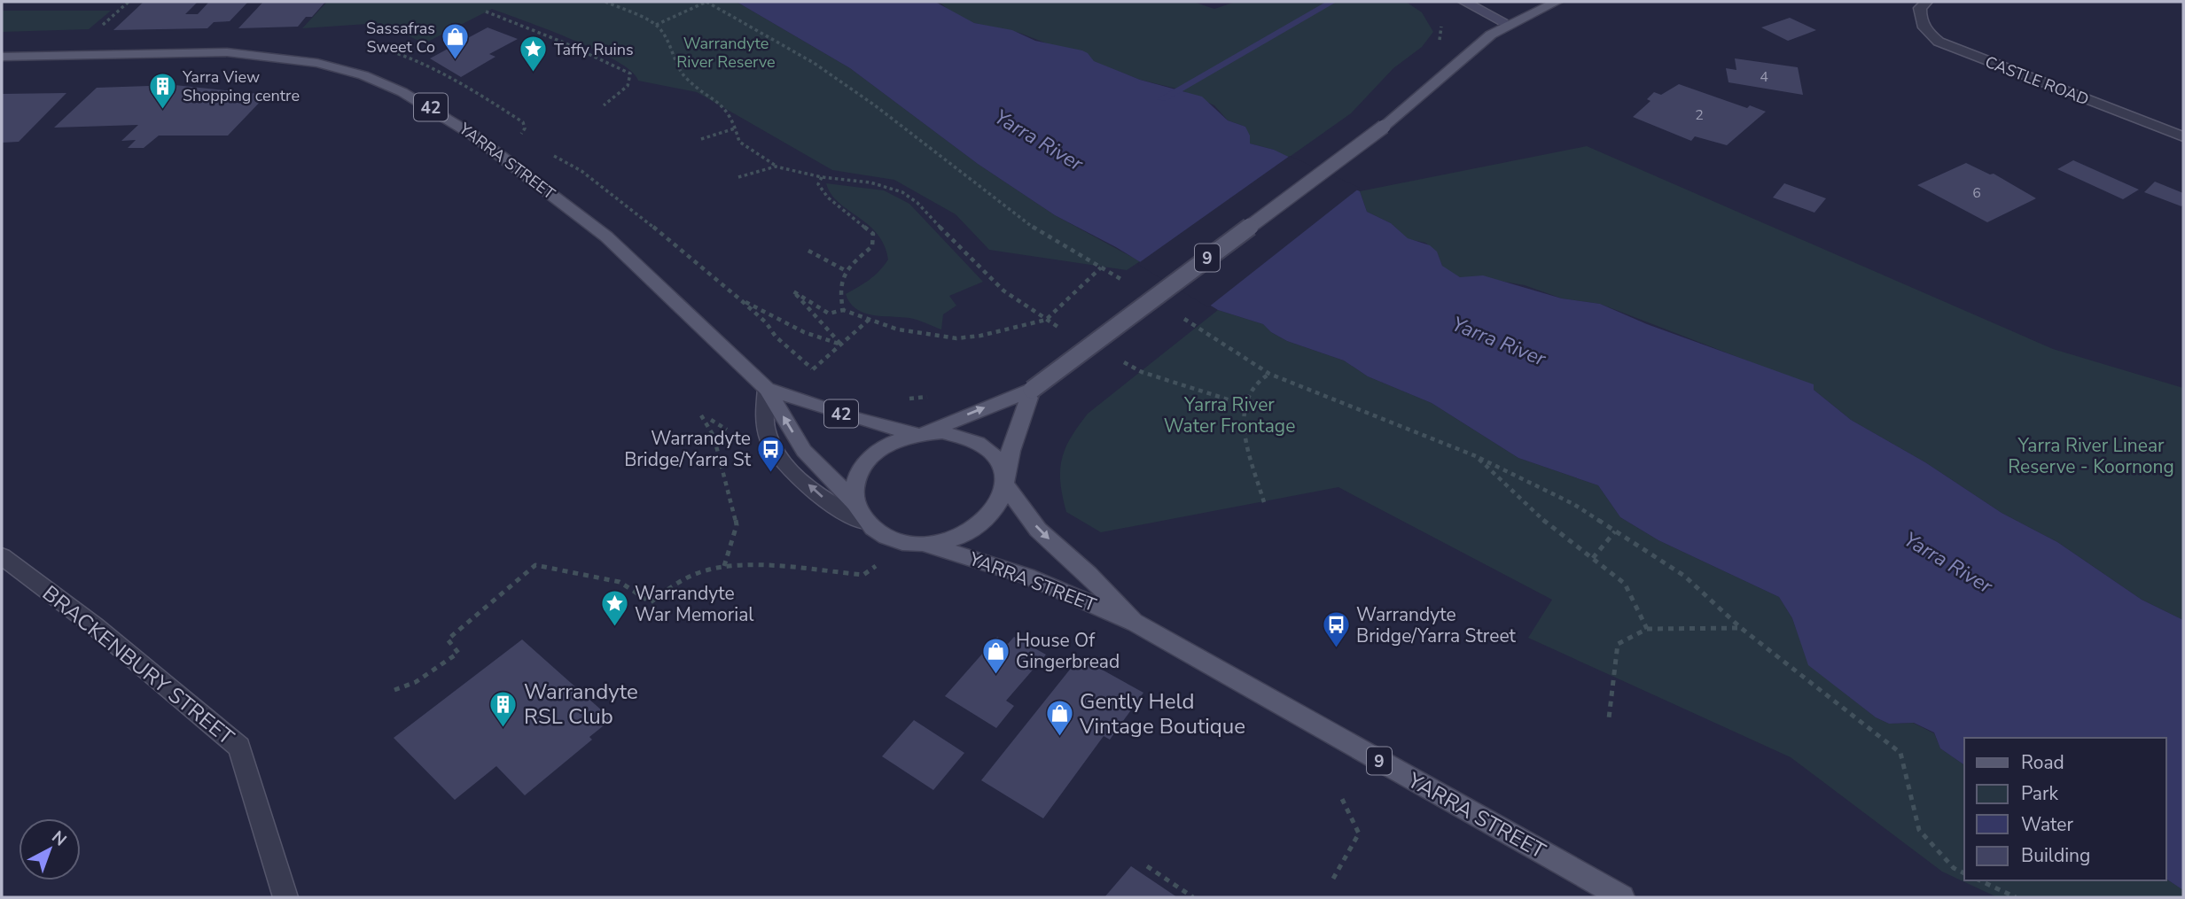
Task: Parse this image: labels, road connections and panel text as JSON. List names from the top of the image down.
{
  "streets": {
    "main road": ["42", "YARRA STREET", "9"],
    "street": ["CASTLE ROAD", "BRACKENBURY STREET"]
  },
  "crossings": [
    ["YARRA STREET", "9"]
  ],
  "water": ["Yarra River"],
  "parks": ["Warrandyte River Reserve", "Yarra River Water Frontage", "Yarra River Linear Reserve - Koornong"],
  "places": {
    "shop": ["Sassafras Sweet Co", "House Of Gingerbread", "Gently Held Vintage Boutique"],
    "place": ["Taffy Ruins", "Warrandyte War Memorial"],
    "building": ["Yarra View Shopping centre", "Warrandyte RSL Club"],
    "bus stop": ["Warrandyte Bridge/Yarra St", "Warrandyte Bridge/Yarra Street"]
  },
  "house_numbers": ["4", "2", "6"],
  "legend": [
    "Road",
    "Park",
    "Water",
    "Building"
  ],
  "north": "top right"
}
